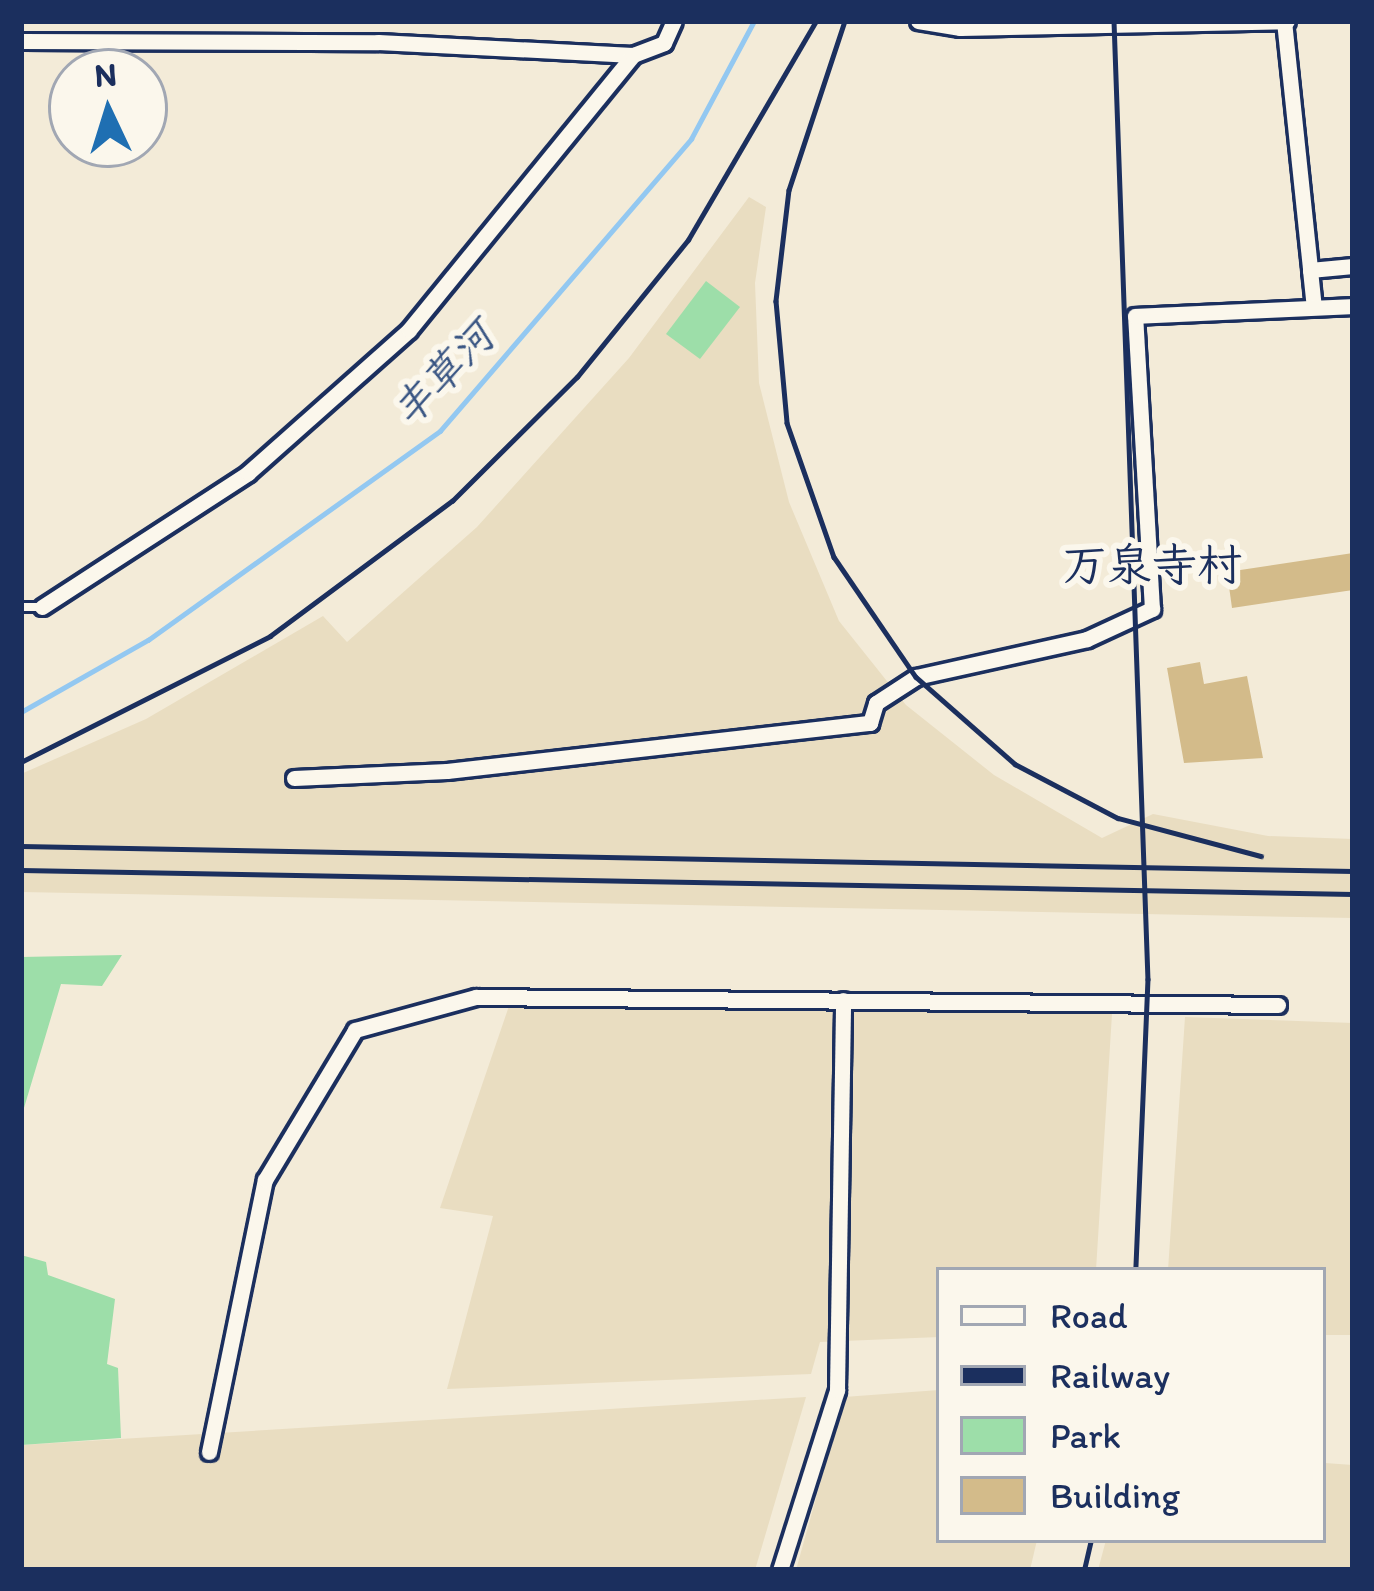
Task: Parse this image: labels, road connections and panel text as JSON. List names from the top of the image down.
{
  "districts": ["万泉寺村"],
  "water": ["丰草河"],
  "legend": [
    "Road",
    "Railway",
    "Park",
    "Building"
  ],
  "north": "top"
}
